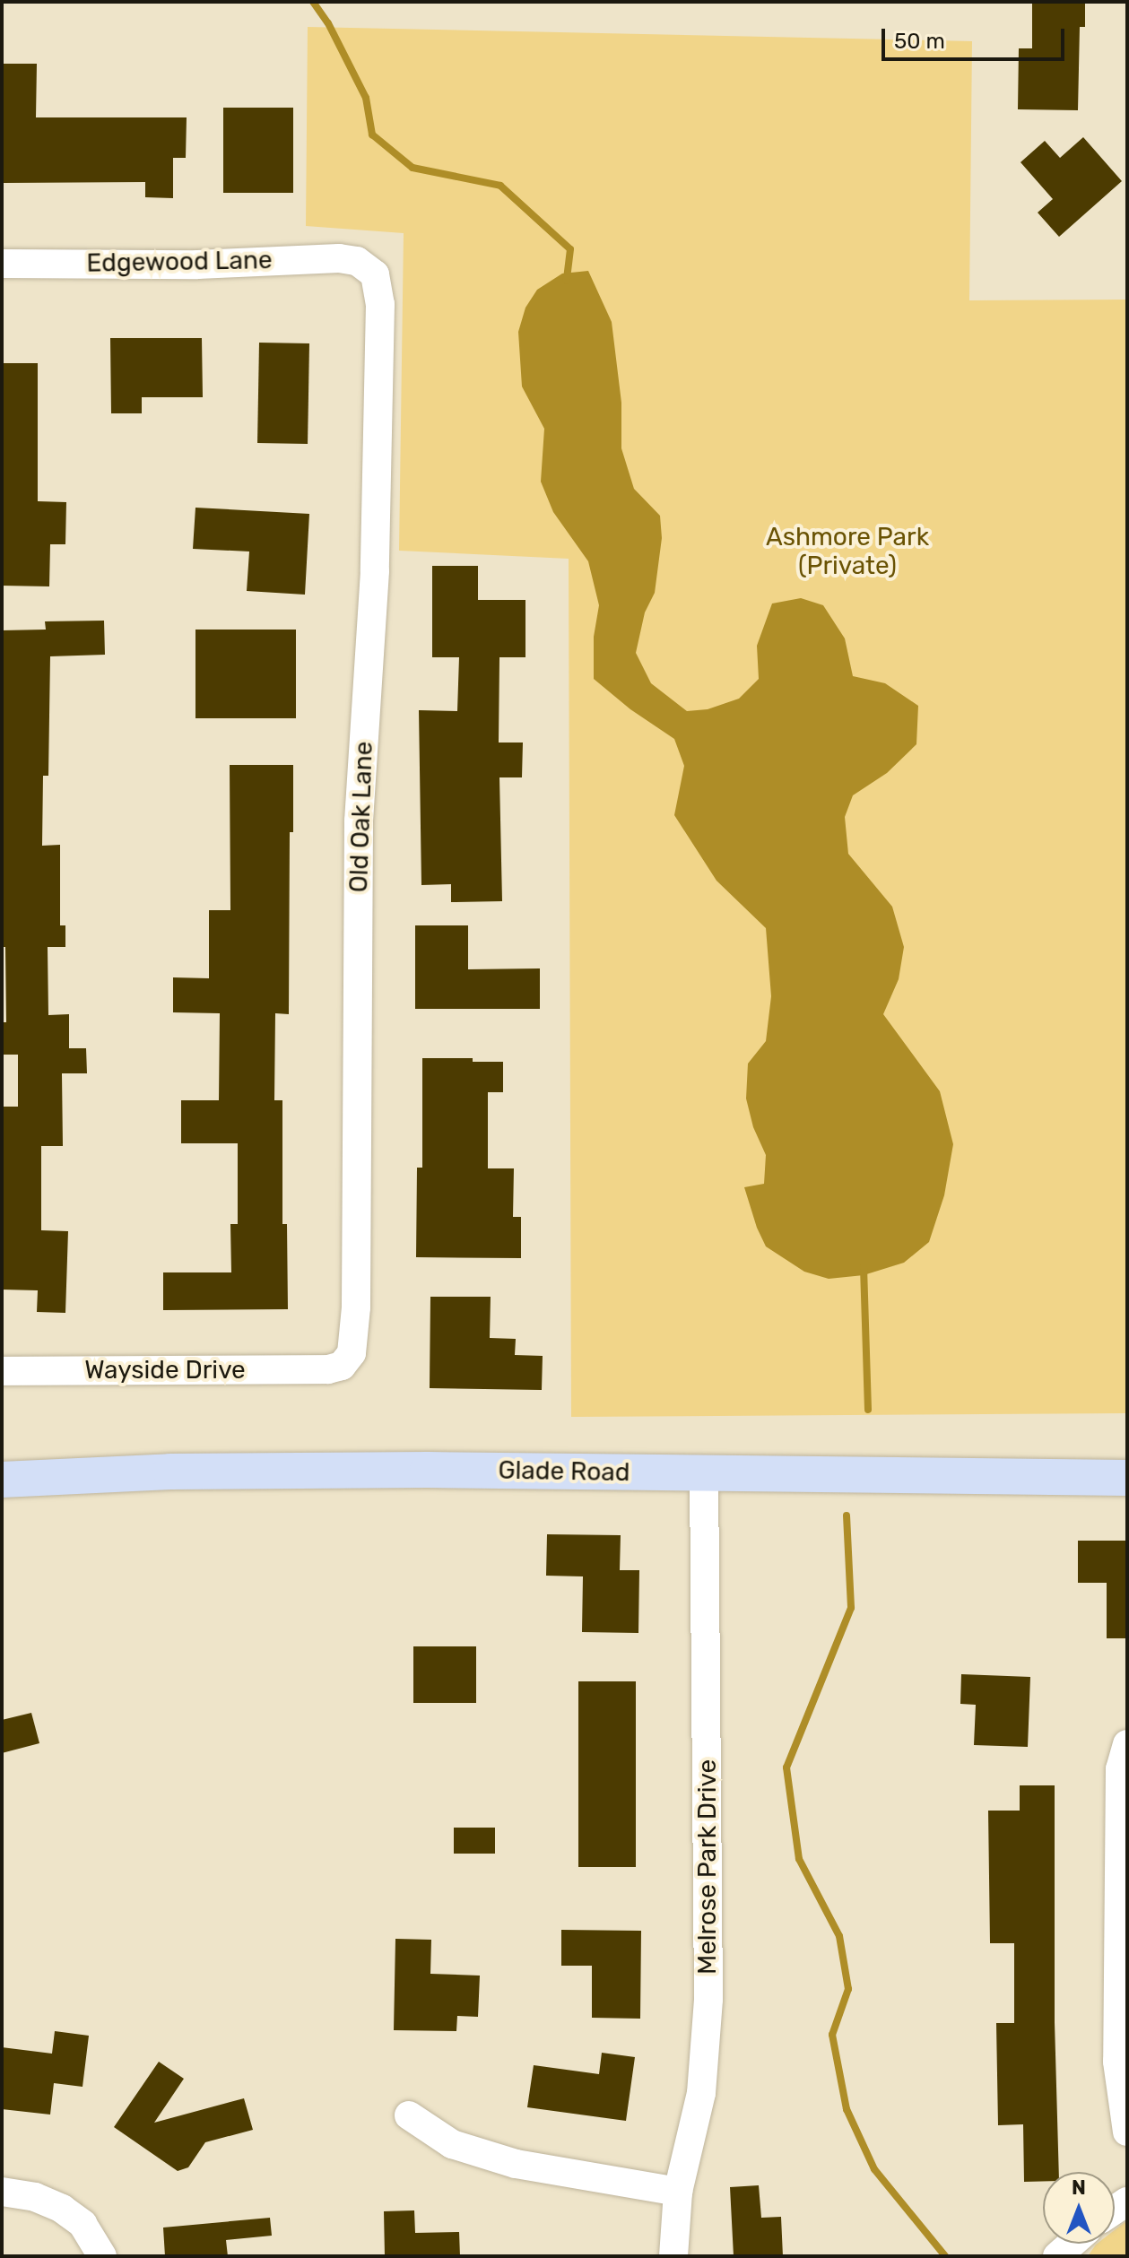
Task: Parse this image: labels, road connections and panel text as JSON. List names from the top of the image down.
{
  "streets": {
    "main road": ["Glade Road"],
    "street": [
      "Edgewood Lane",
      "Old Oak Lane",
      "Wayside Drive",
      "Melrose Park Drive"
    ]
  },
  "crossings": [
    ["Edgewood Lane", "Old Oak Lane"],
    ["Old Oak Lane", "Wayside Drive"],
    ["Glade Road", "Melrose Park Drive"]
  ],
  "parks": ["Ashmore Park (Private)"],
  "scale_bar": "50 m",
  "north": "top"
}
